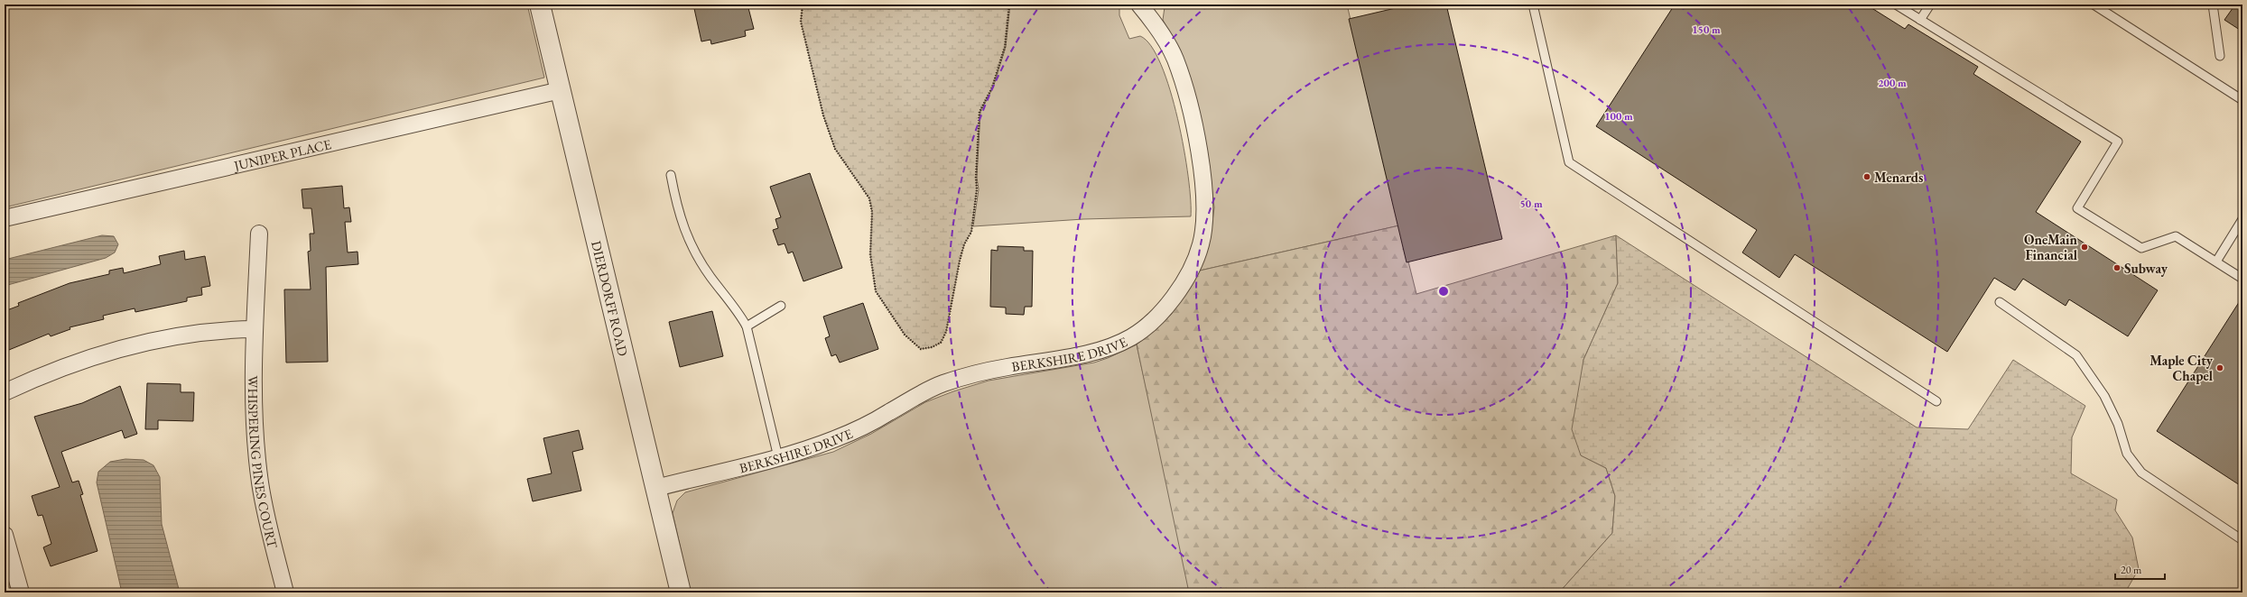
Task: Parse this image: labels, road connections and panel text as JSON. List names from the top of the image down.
{
  "streets": {
    "street": [
      "JUNIPER PLACE",
      "DIERDORFF ROAD",
      "BERKSHIRE DRIVE",
      "WHISPERING PINES COURT"
    ]
  },
  "crossings": [
    ["JUNIPER PLACE", "DIERDORFF ROAD"],
    ["DIERDORFF ROAD", "BERKSHIRE DRIVE"]
  ],
  "places": [
    "Menards",
    "OneMain Financial",
    "Subway",
    "Maple City Chapel"
  ],
  "scale_bar": "20 m",
  "rings": [
    "150 m",
    "200 m",
    "100 m",
    "50 m"
  ]
}
